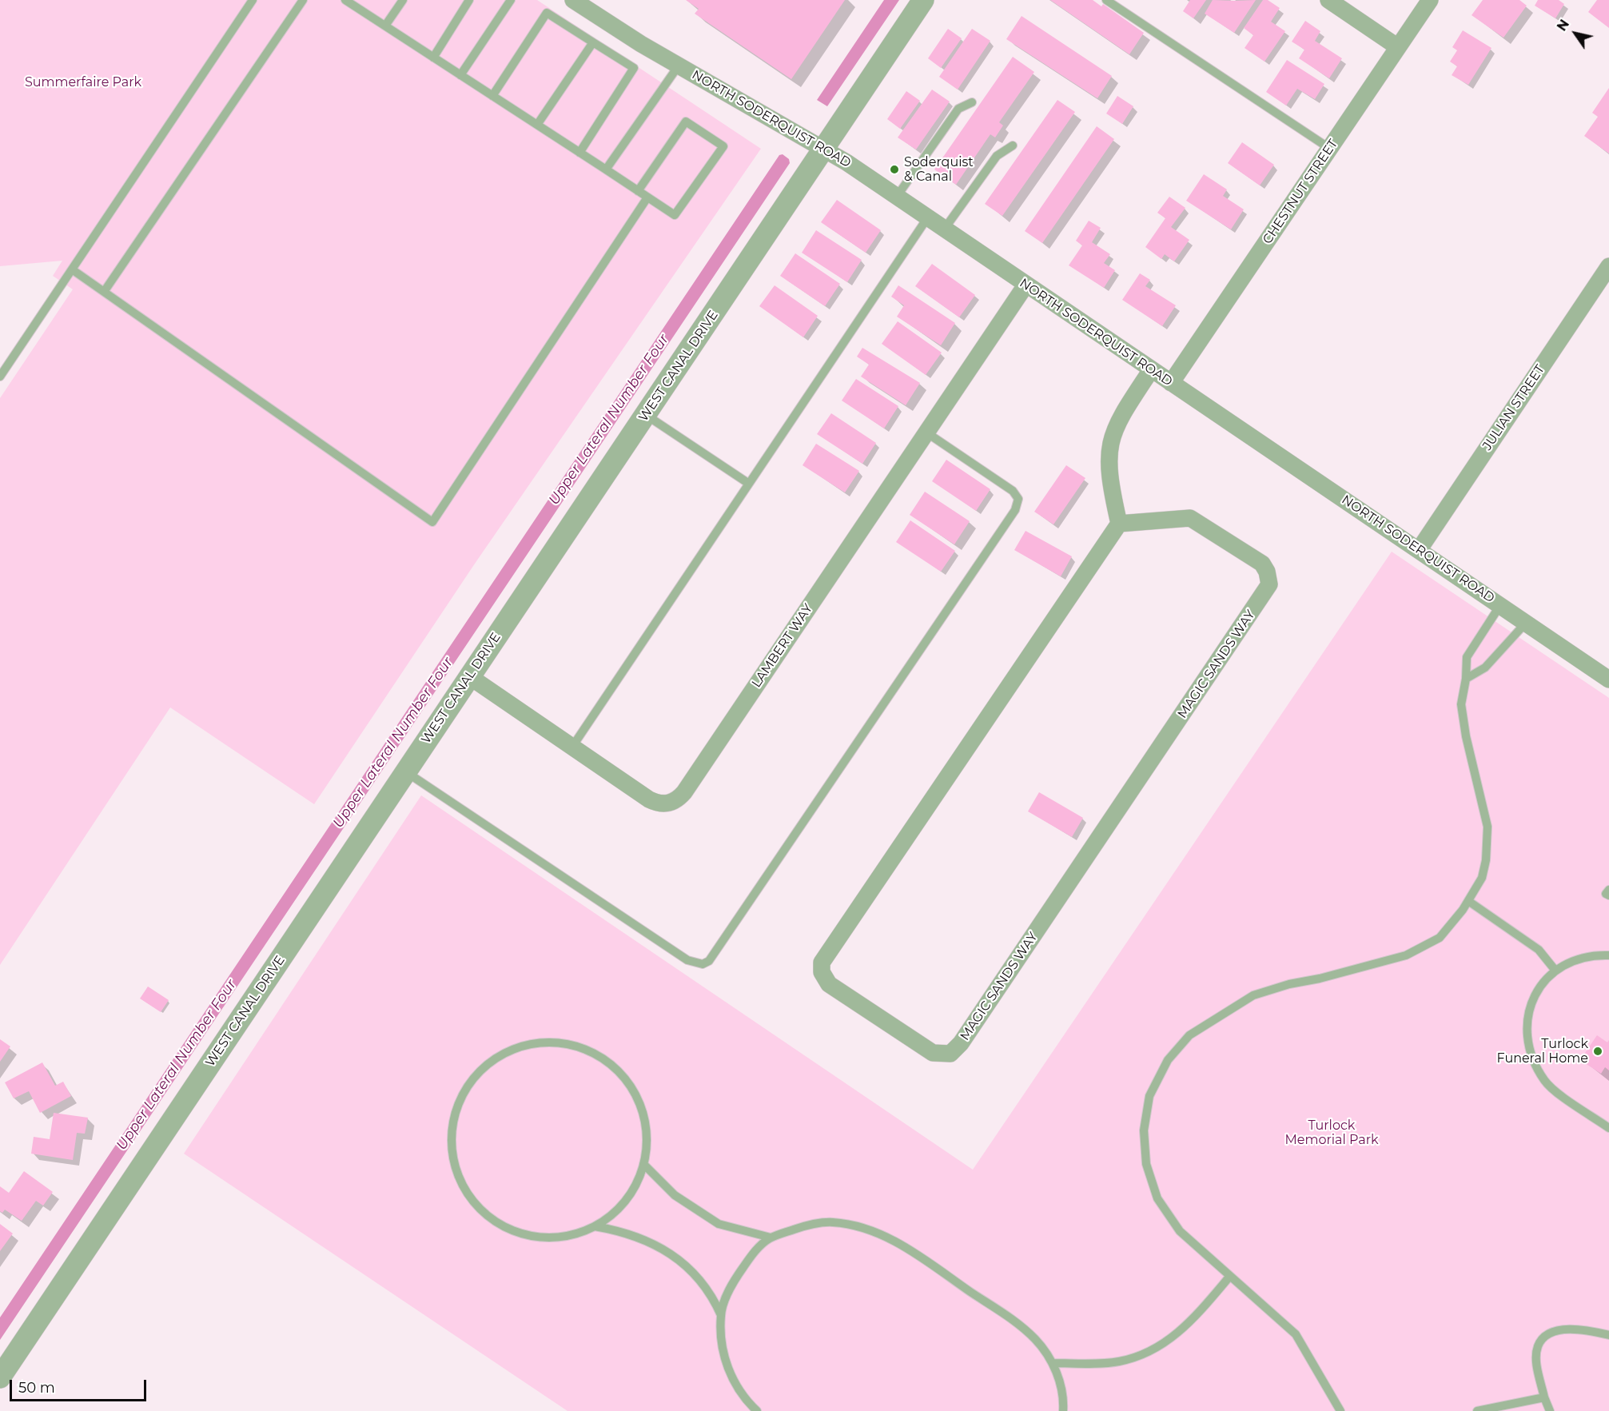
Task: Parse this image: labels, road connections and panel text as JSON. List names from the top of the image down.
{
  "streets": {
    "street": [
      "NORTH SODERQUIST ROAD",
      "CHESTNUT STREET",
      "WEST CANAL DRIVE",
      "JULIAN STREET",
      "LAMBERT WAY",
      "MAGIC SANDS WAY"
    ]
  },
  "crossings": [
    ["NORTH SODERQUIST ROAD", "CHESTNUT STREET"],
    ["NORTH SODERQUIST ROAD", "WEST CANAL DRIVE"],
    ["NORTH SODERQUIST ROAD", "JULIAN STREET"],
    ["NORTH SODERQUIST ROAD", "LAMBERT WAY"],
    ["WEST CANAL DRIVE", "LAMBERT WAY"]
  ],
  "water": ["Upper Lateral Number Four"],
  "parks": ["Summerfaire Park", "Turlock Memorial Park"],
  "places": ["Soderquist & Canal", "Turlock Funeral Home"],
  "scale_bar": "50 m",
  "north": "top left"
}
